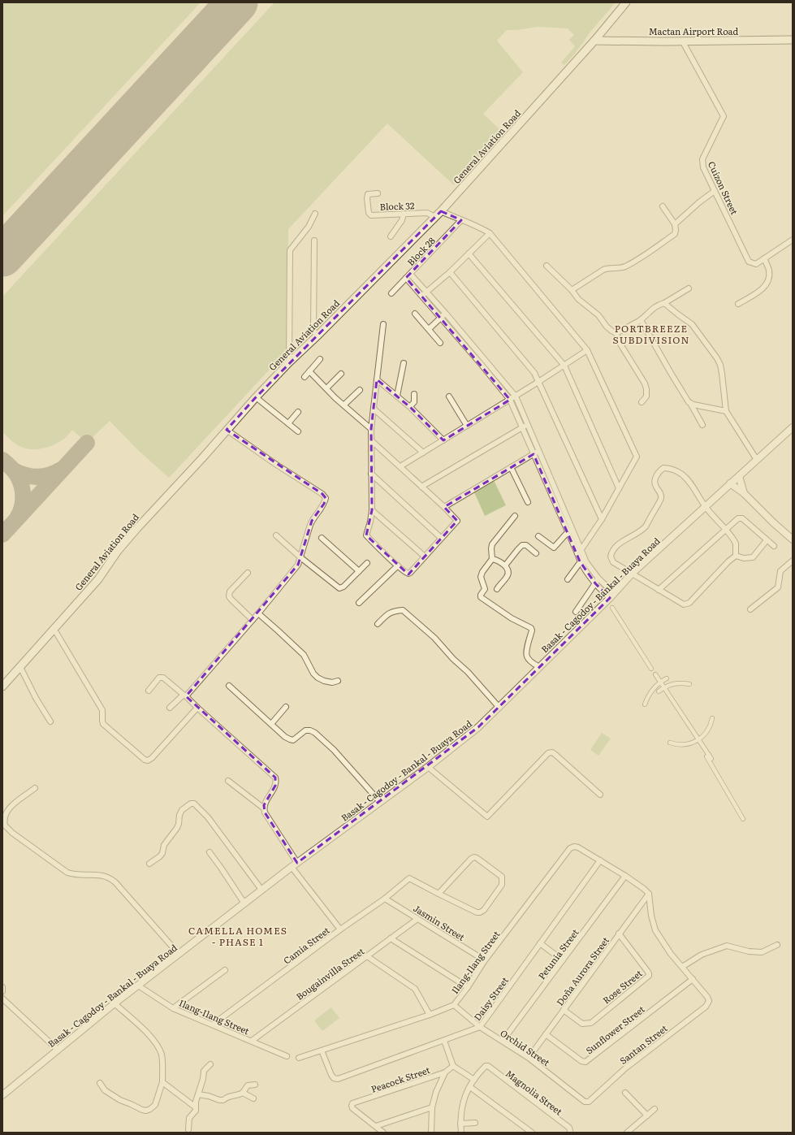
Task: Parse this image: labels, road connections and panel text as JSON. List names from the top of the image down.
{
  "streets": {
    "main road": ["Mactan Airport Road", "General Aviation Road"],
    "street": [
      "Cuizon Street",
      "Block 32",
      "Block 28",
      "Basak - Cagodoy - Bankal - Buaya Road",
      "Jasmin Street",
      "Camia Street",
      "Petunia Street",
      "Ilang-Ilang Street",
      "Doña Aurora Street",
      "Bougainvilla Street",
      "Rose Street",
      "Daisy Street",
      "Sunflower Street",
      "Santan Street",
      "Orchid Street",
      "Peacock Street",
      "Magnolia Street"
    ]
  },
  "crossings": [
    ["Mactan Airport Road", "General Aviation Road"],
    ["Mactan Airport Road", "Cuizon Street"],
    ["General Aviation Road", "Block 32"],
    ["Basak - Cagodoy - Bankal - Buaya Road", "Ilang-Ilang Street"],
    ["Jasmin Street", "Camia Street"],
    ["Jasmin Street", "Ilang-Ilang Street"],
    ["Jasmin Street", "Bougainvilla Street"],
    ["Camia Street", "Ilang-Ilang Street"],
    ["Petunia Street", "Orchid Street"],
    ["Ilang-Ilang Street", "Bougainvilla Street"],
    ["Ilang-Ilang Street", "Daisy Street"],
    ["Ilang-Ilang Street", "Orchid Street"],
    ["Doña Aurora Street", "Rose Street"],
    ["Doña Aurora Street", "Sunflower Street"],
    ["Doña Aurora Street", "Orchid Street"],
    ["Daisy Street", "Orchid Street"],
    ["Sunflower Street", "Santan Street"],
    ["Santan Street", "Orchid Street"]
  ],
  "districts": ["PORTBREEZE SUBDIVISION", "CAMELLA HOMES - PHASE 1"]
}
